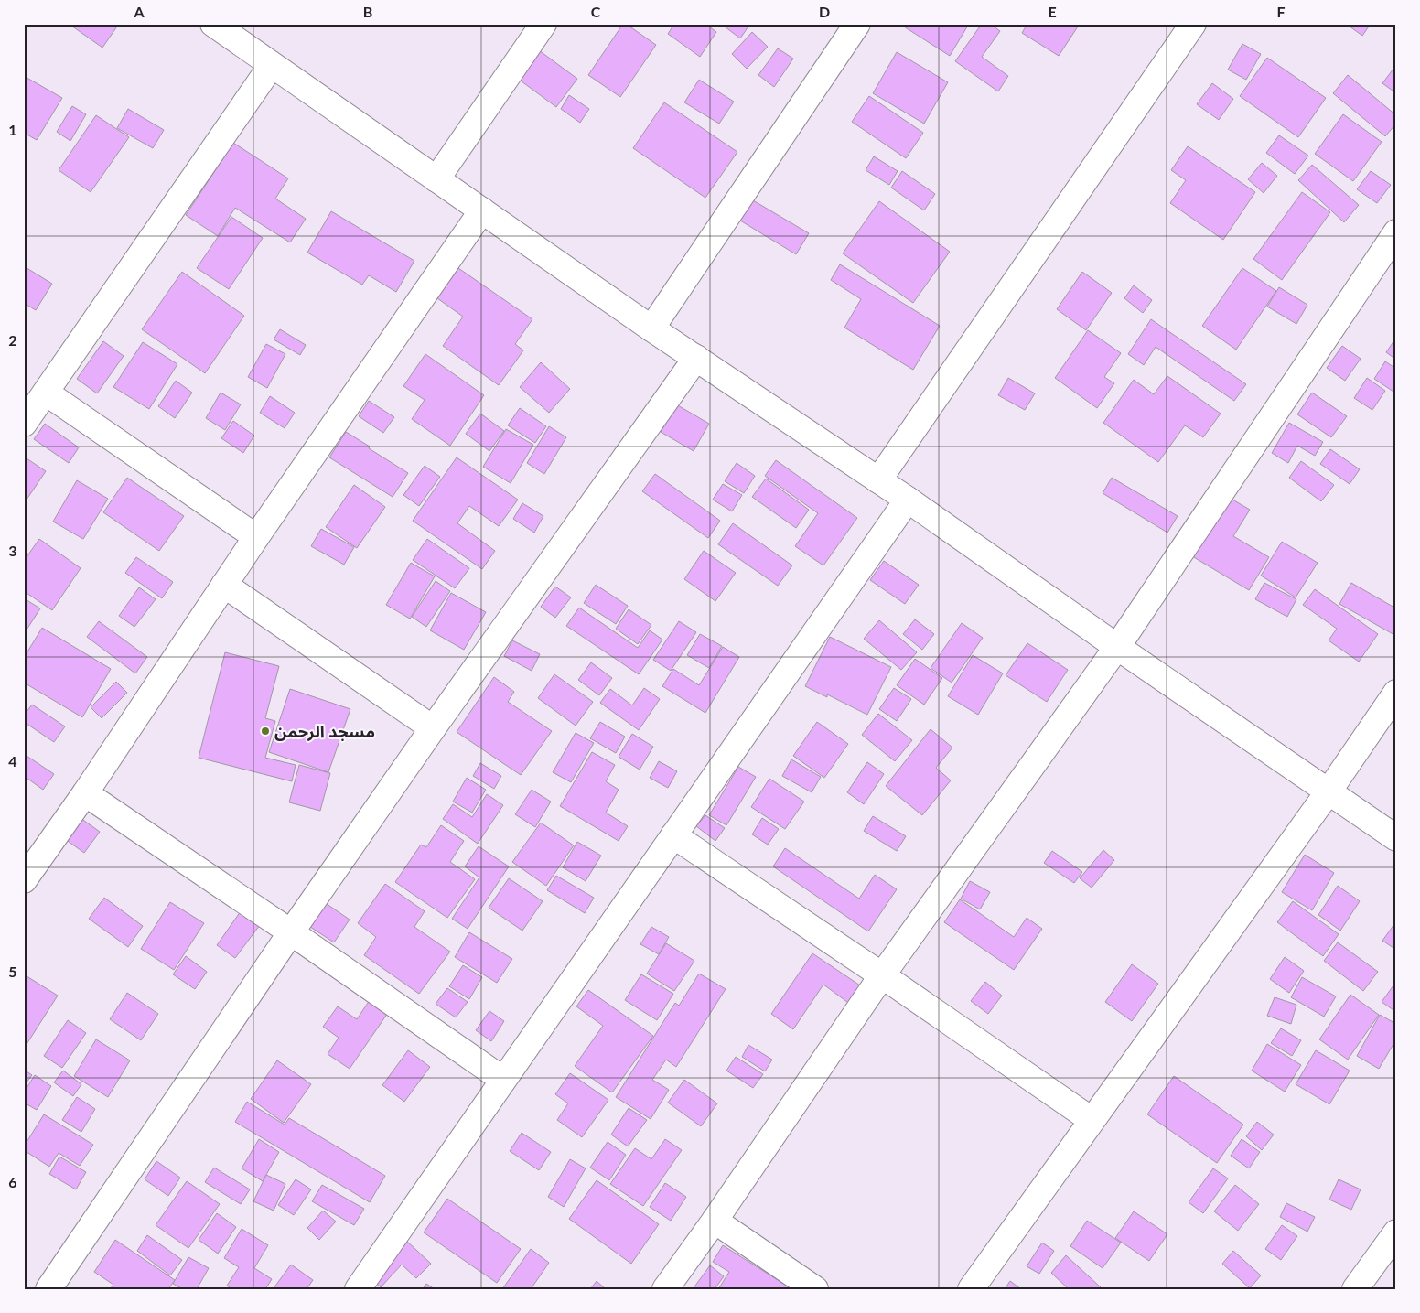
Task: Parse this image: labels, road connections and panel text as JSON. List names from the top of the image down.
{
  "places": ["مسجد الرحمن"],
  "grid": {
    "columns": [
      "A",
      "B",
      "C",
      "D",
      "E",
      "F"
    ],
    "rows": [
      "1",
      "2",
      "3",
      "4",
      "5",
      "6"
    ]
  }
}
